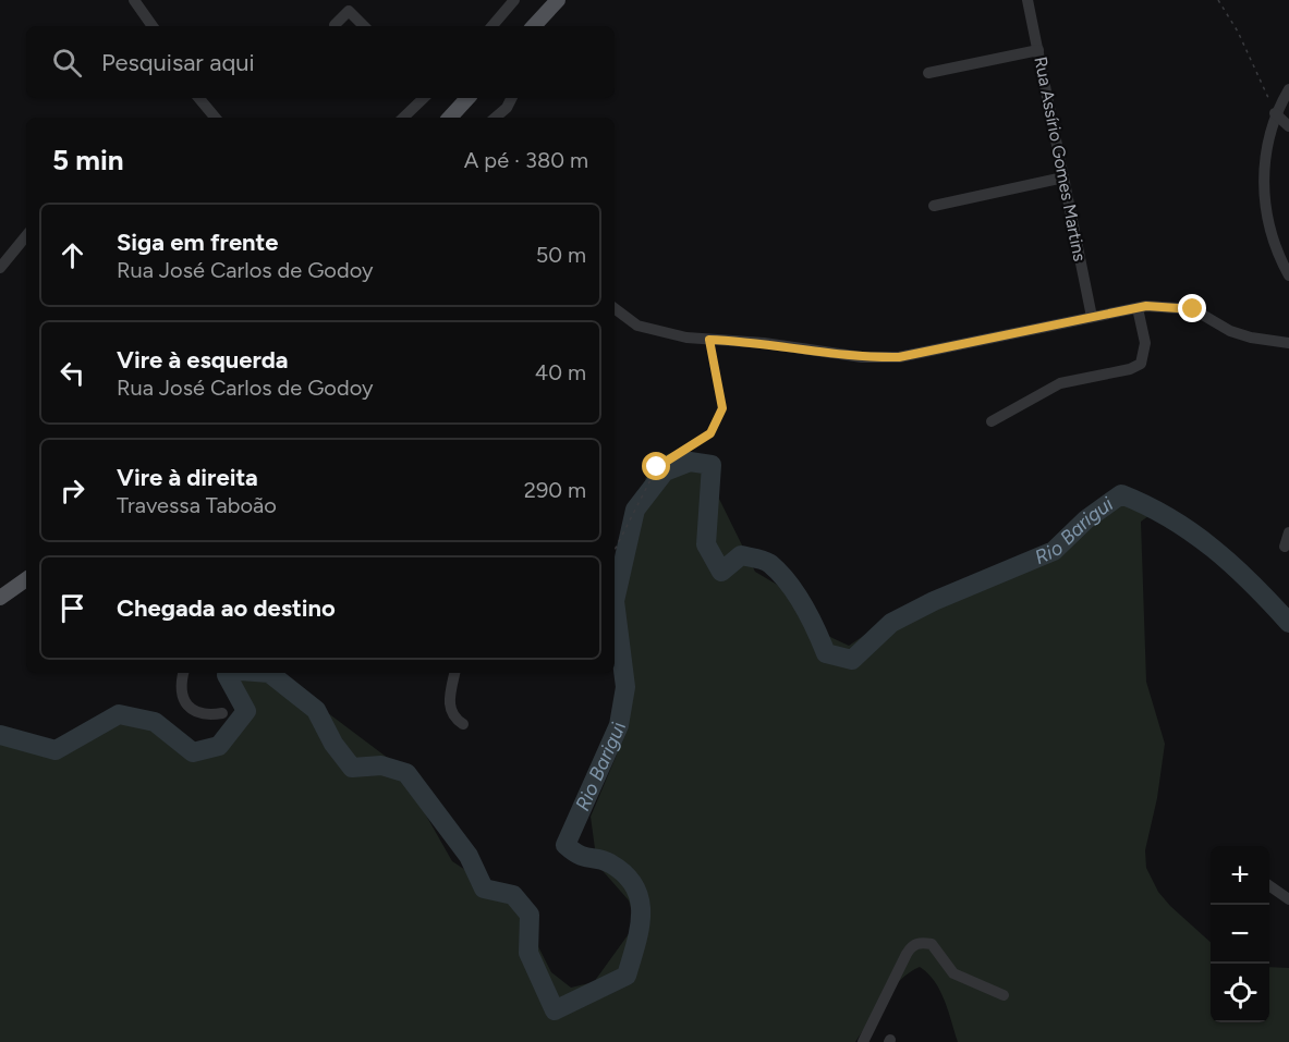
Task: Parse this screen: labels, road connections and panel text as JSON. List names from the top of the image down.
{
  "streets": {
    "street": ["Rua Assírio Gomes Martins"]
  },
  "water": ["Rio Barigui"],
  "page": {
    "search": "Pesquisar aqui",
    "heading": ["5 min", "A pé · 380 m"],
    "list": [
      ["Siga em frente", "Rua José Carlos de Godoy", "50 m"],
      ["Vire à esquerda", "Rua José Carlos de Godoy", "40 m"],
      ["Vire à direita", "Travessa Taboão", "290 m"],
      "Chegada ao destino"
    ],
    "map_buttons": ["+", "−"]
  }
}
